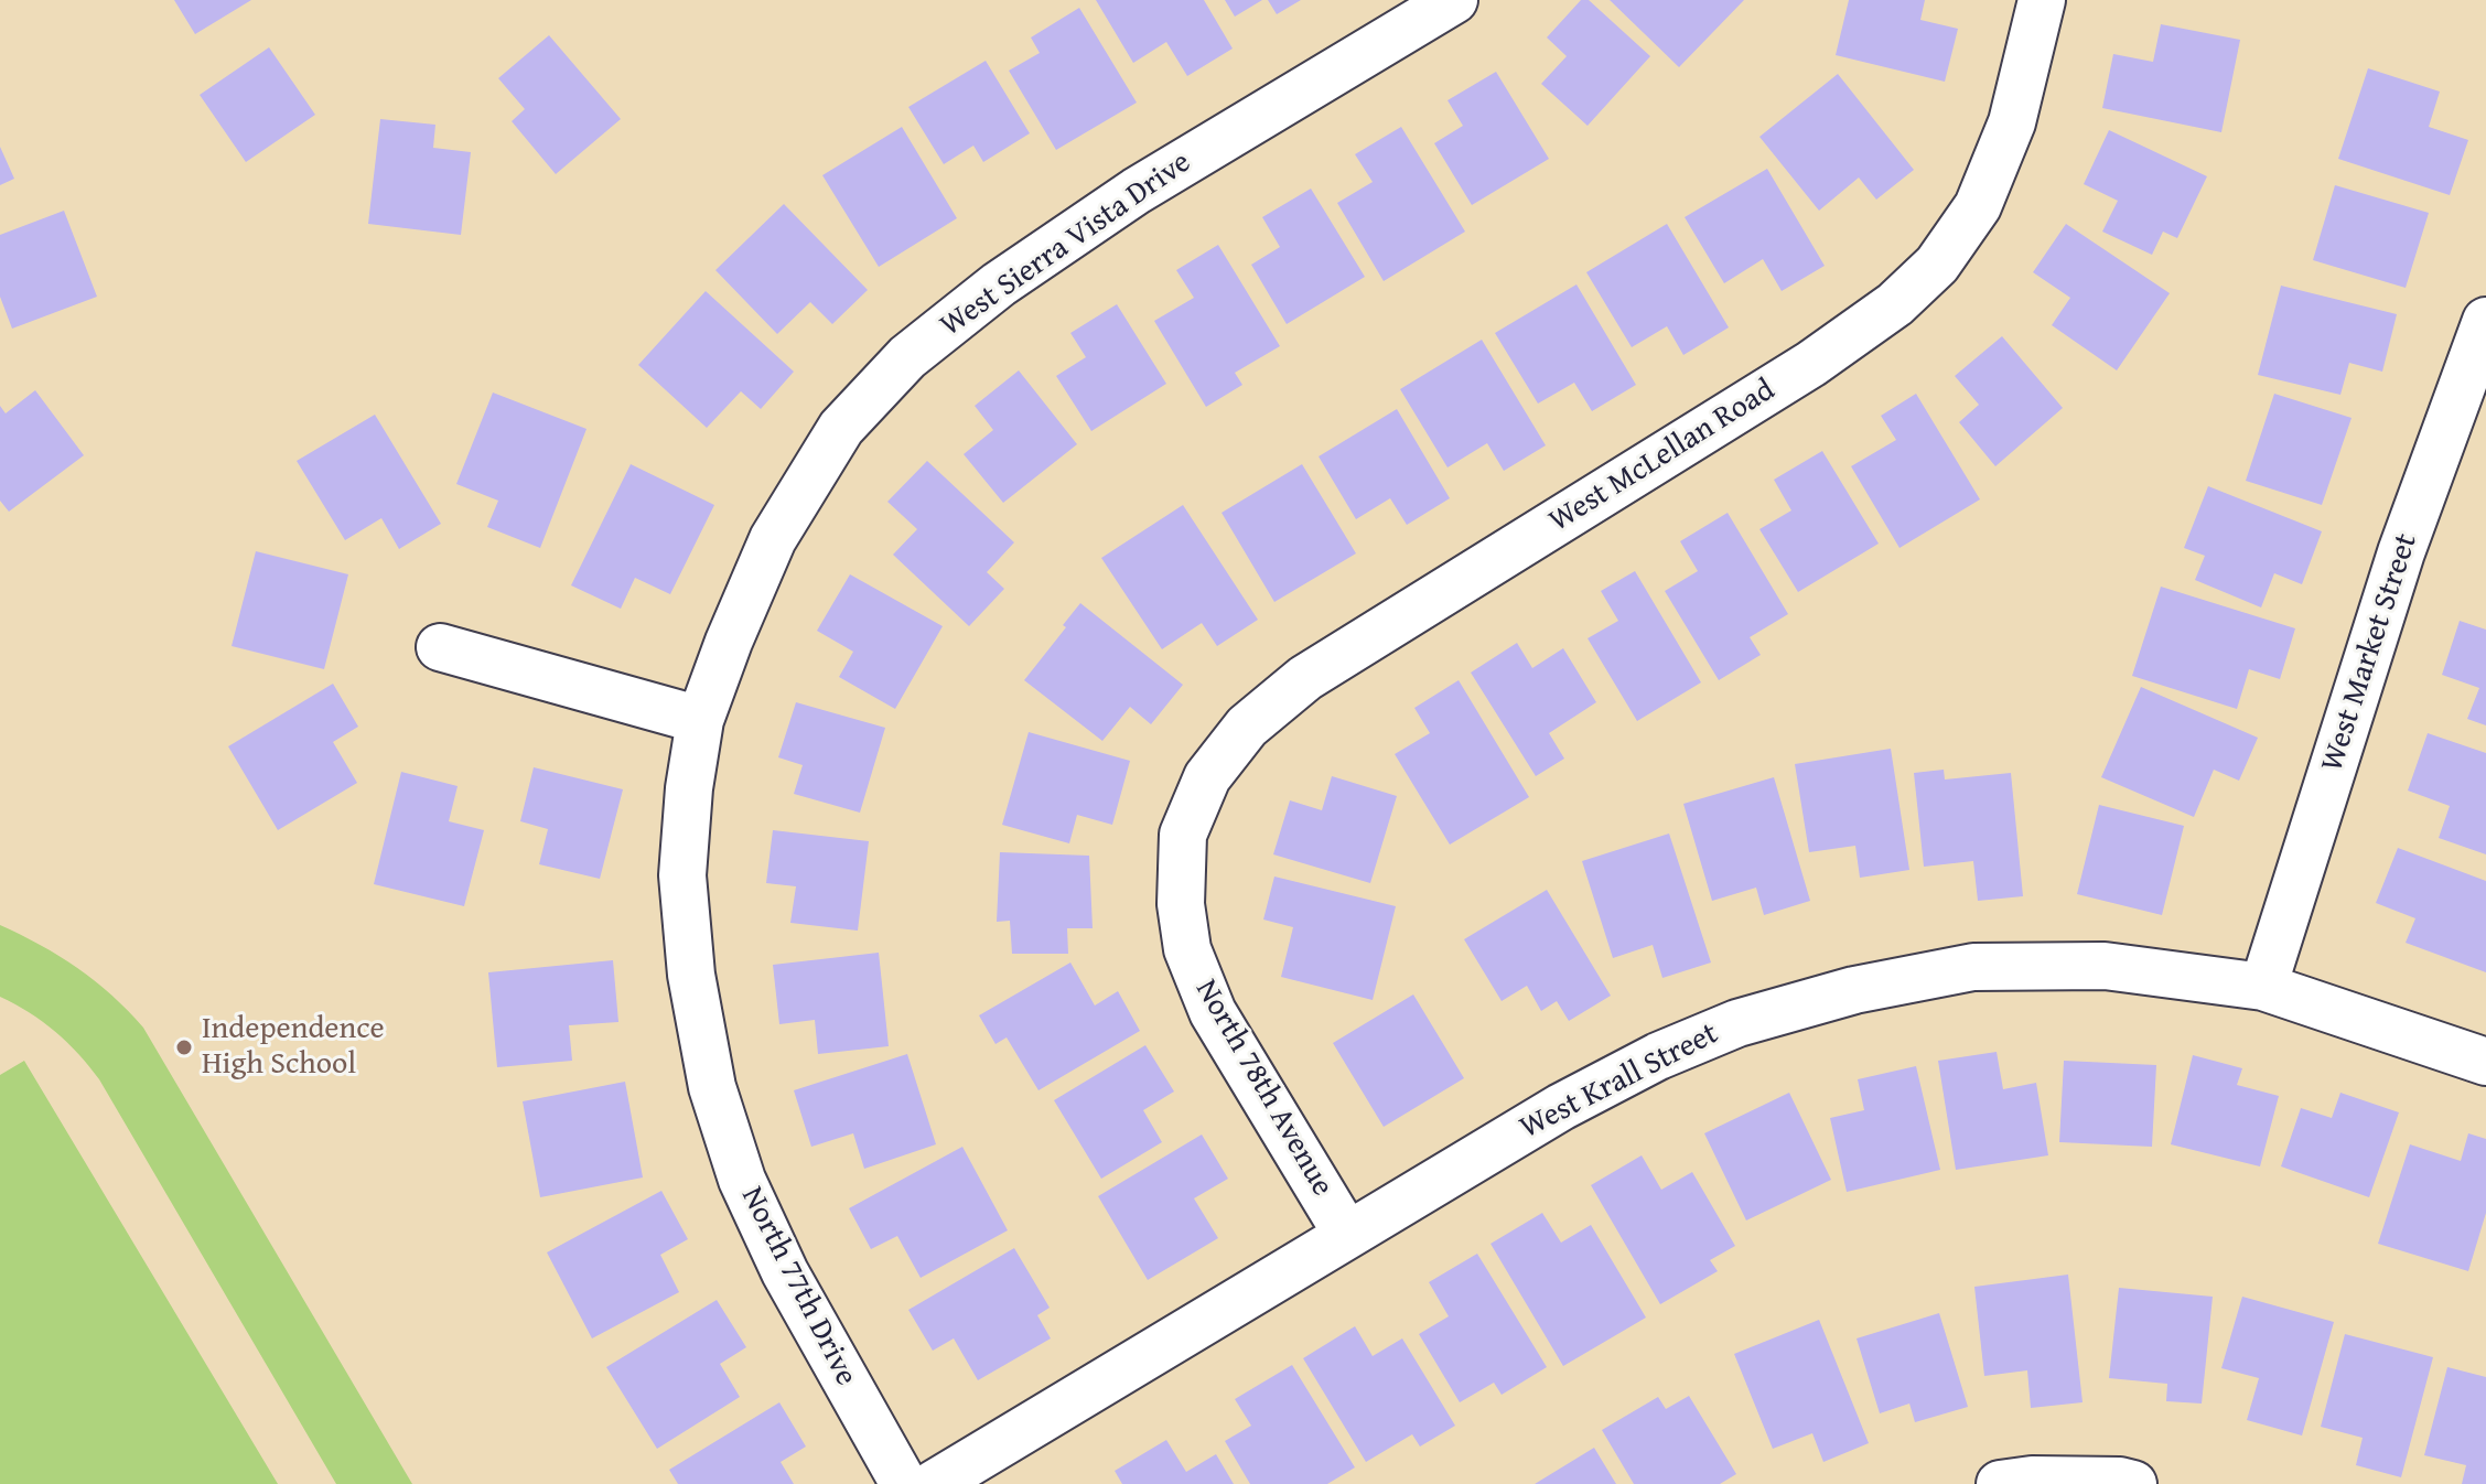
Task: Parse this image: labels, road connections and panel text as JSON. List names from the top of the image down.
{
  "streets": {
    "street": [
      "West Sierra Vista Drive",
      "West McLellan Road",
      "West Market Street",
      "West Krall Street",
      "North 78th Avenue",
      "North 77th Drive"
    ]
  },
  "crossings": [
    ["West Sierra Vista Drive", "North 77th Drive"],
    ["West McLellan Road", "North 78th Avenue"],
    ["West Market Street", "West Krall Street"],
    ["West Krall Street", "North 78th Avenue"]
  ],
  "places": ["Independence High School"]
}
